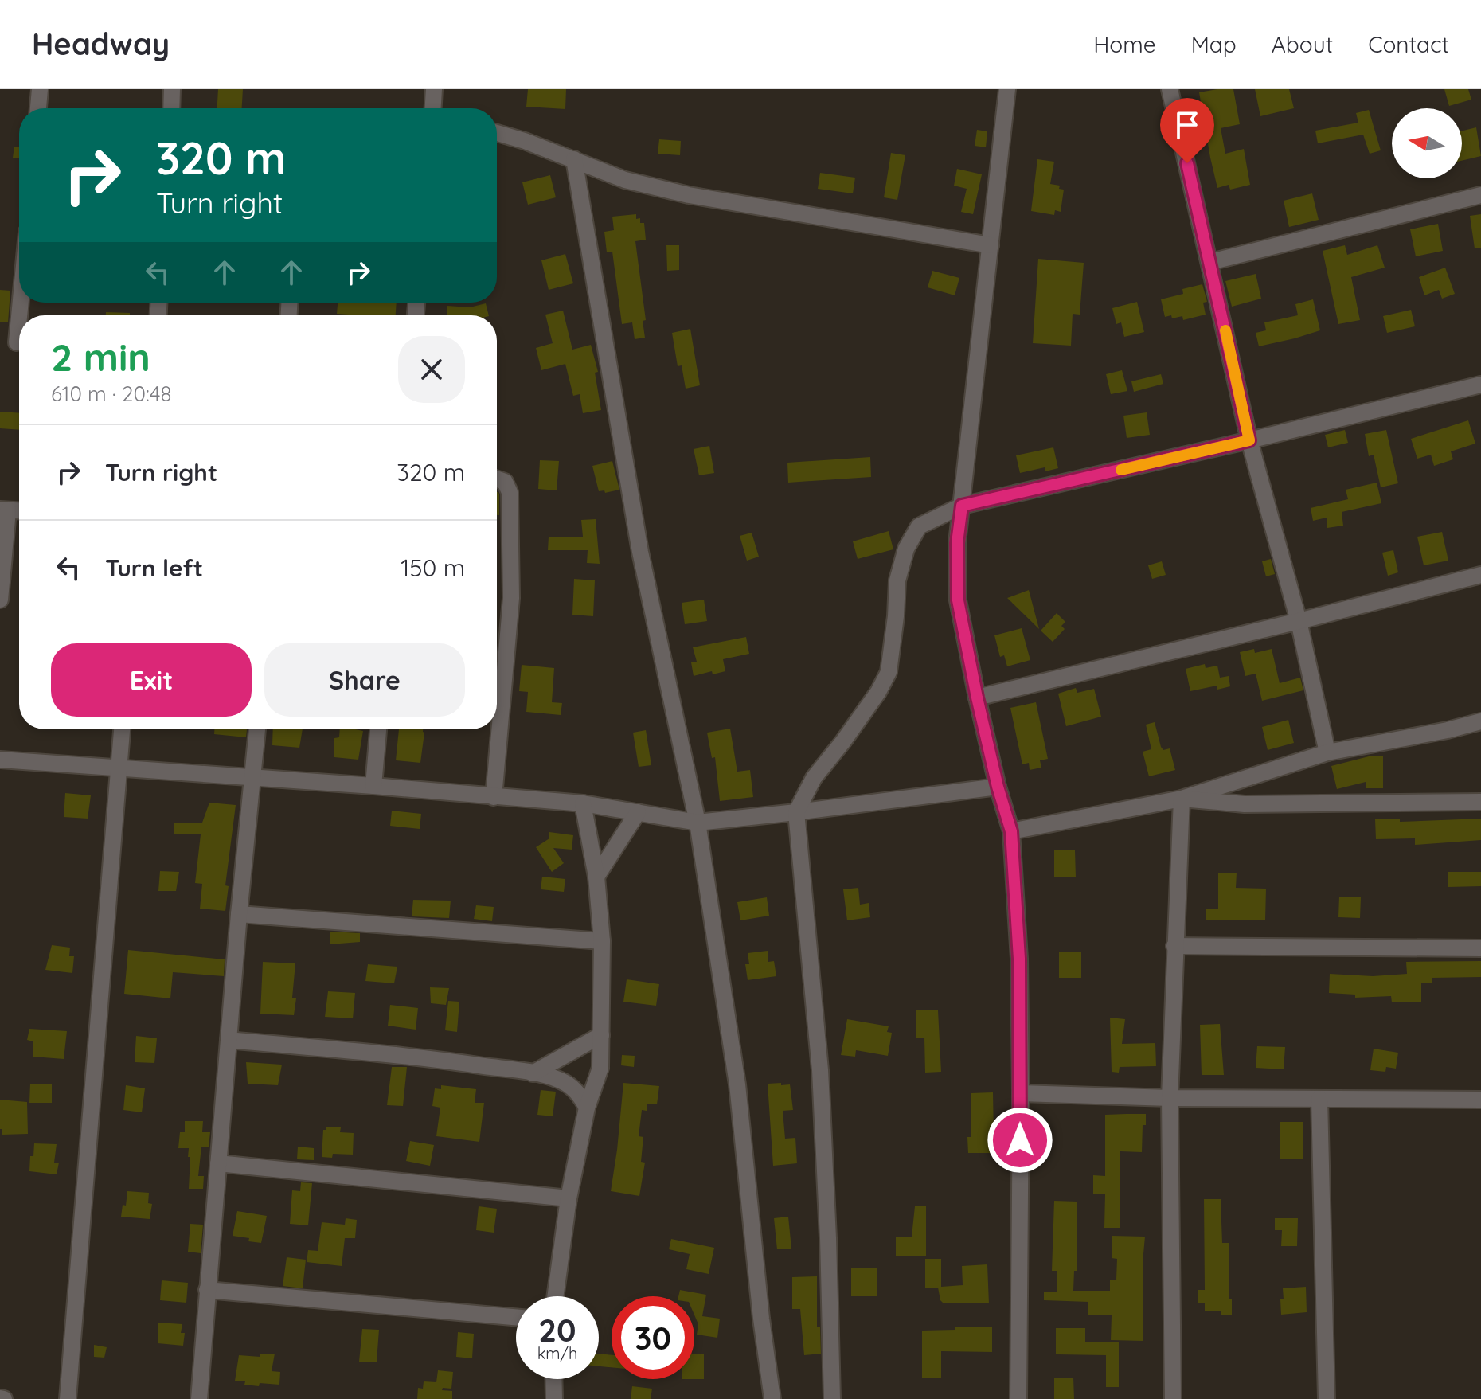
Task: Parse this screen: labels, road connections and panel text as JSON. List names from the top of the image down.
{
  "north": "left",
  "page": {
    "header": "Headway",
    "nav": [
      "Home",
      "Map",
      "About",
      "Contact"
    ],
    "turn": ["320 m", "Turn right"],
    "heading": ["2 min", "610 m · 20:48"],
    "list": [
      {
        "name": "Turn right",
        "value": "320 m"
      },
      {
        "name": "Turn left",
        "value": "150 m"
      }
    ],
    "buttons": ["Exit", "Share"],
    "speed": "20 km/h",
    "limit": "30"
  }
}
